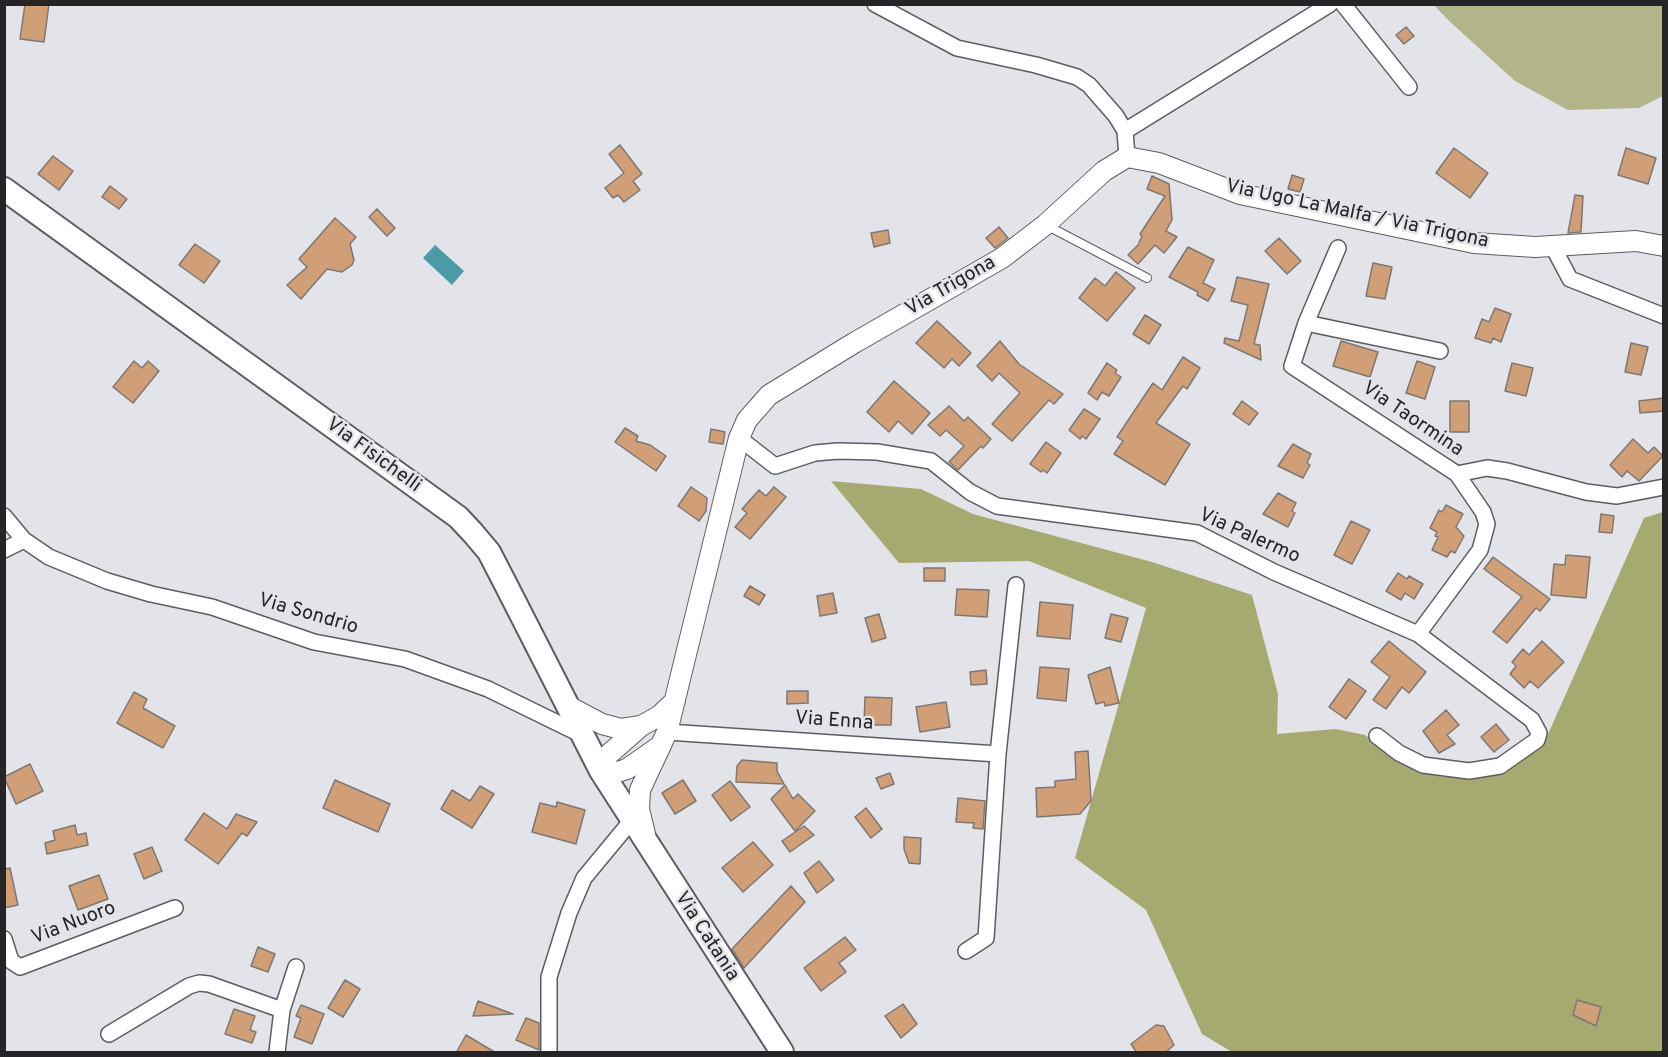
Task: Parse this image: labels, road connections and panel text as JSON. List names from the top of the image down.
{
  "streets": {
    "main road": ["Via Fisichelli", "Via Catania"],
    "street": [
      "Via Ugo La Malfa / Via Trigona",
      "Via Trigona",
      "Via Taormina",
      "Via Palermo",
      "Via Sondrio",
      "Via Enna",
      "Via Nuoro"
    ]
  },
  "crossings": [
    ["Via Ugo La Malfa / Via Trigona", "Via Trigona"],
    ["Via Trigona", "Via Palermo"],
    ["Via Trigona", "Via Enna"],
    ["Via Trigona", "Via Catania"],
    ["Via Taormina", "Via Palermo"],
    ["Via Fisichelli", "Via Sondrio"],
    ["Via Fisichelli", "Via Catania"]
  ]
}
